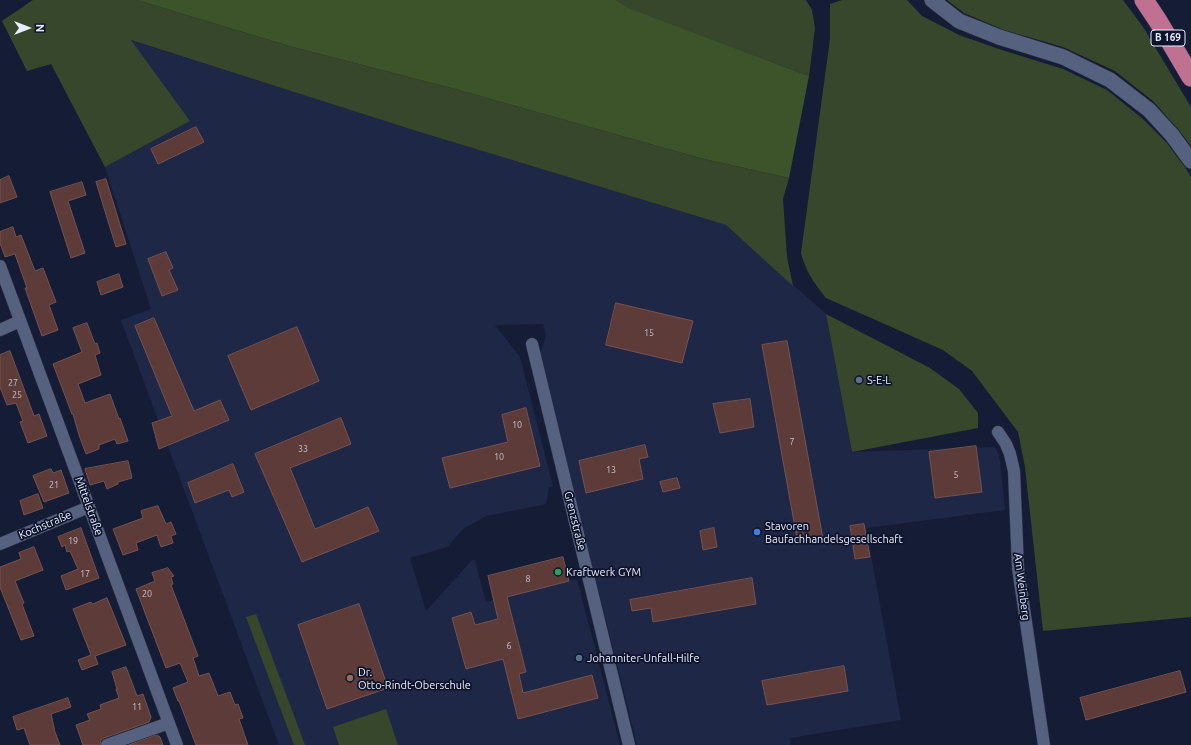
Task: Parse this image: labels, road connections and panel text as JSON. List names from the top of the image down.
{
  "streets": {
    "highway": ["B 169"],
    "street": [
      "Mittelstraße",
      "Grenzstraße",
      "Kochstraße",
      "Am Weinberg"
    ]
  },
  "crossings": [
    ["Mittelstraße", "Kochstraße"]
  ],
  "places": [
    "S-E-L",
    "Stavoren Baufachhandelsgesellschaft",
    "Kraftwerk GYM",
    "Johanniter-Unfall-Hilfe",
    "Dr. Otto-Rindt-Oberschule"
  ],
  "house_numbers": [
    "15",
    "27",
    "25",
    "10",
    "7",
    "33",
    "10",
    "13",
    "5",
    "21",
    "19",
    "17",
    "8",
    "20",
    "6",
    "11"
  ],
  "north": "right"
}
